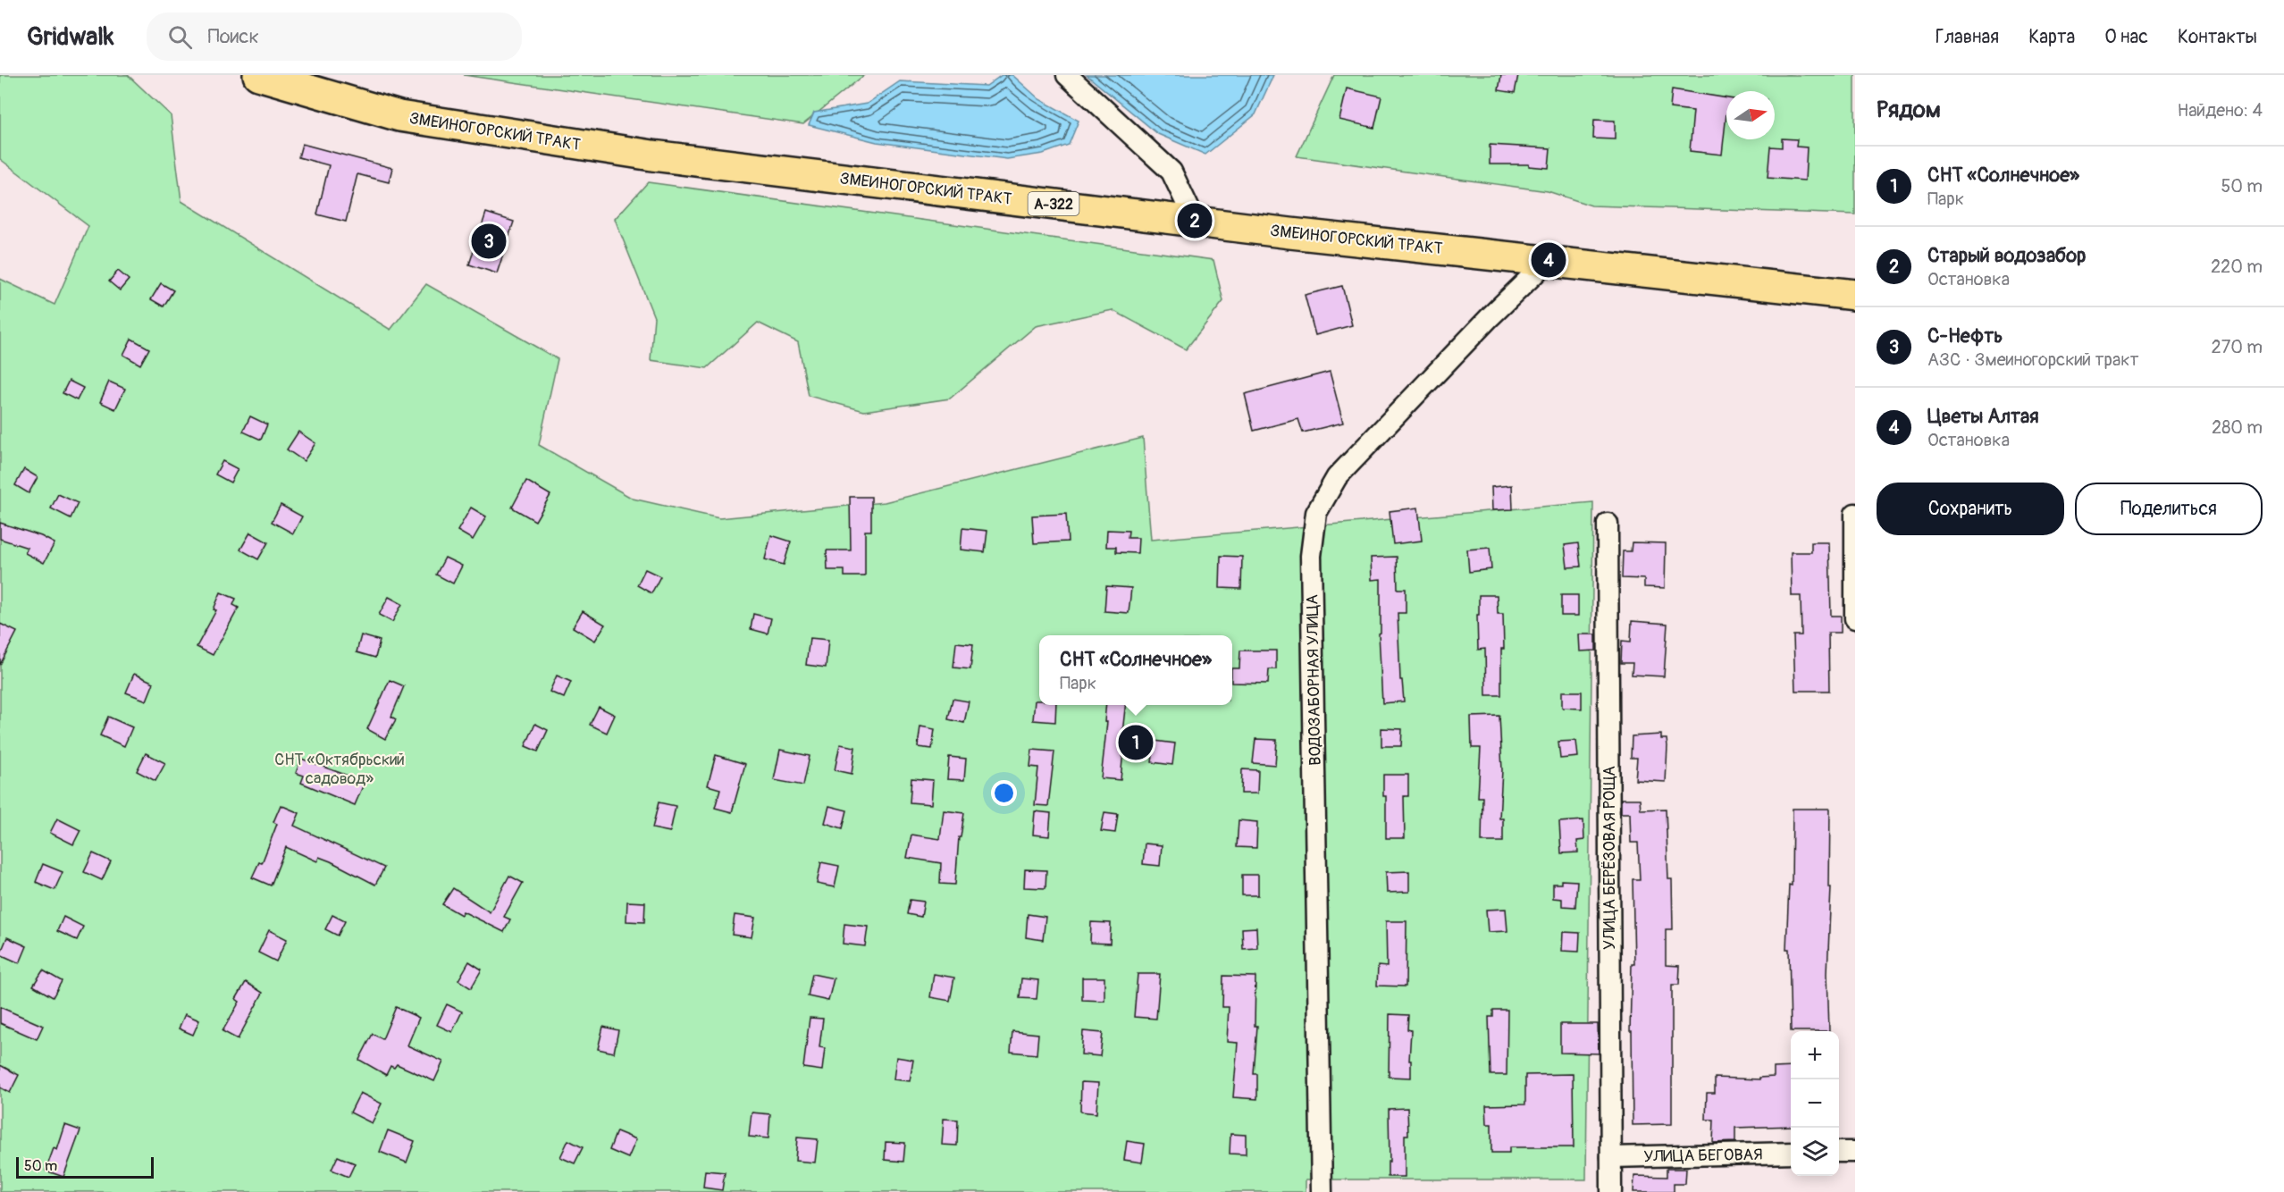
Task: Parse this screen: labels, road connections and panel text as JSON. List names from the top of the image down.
{
  "streets": {
    "highway": ["ЗМЕИНОГОРСКИЙ ТРАКТ", "А-322"],
    "street": ["ВОДОЗАБОРНАЯ УЛИЦА", "УЛИЦА БЕРЁЗОВАЯ РОЩА", "УЛИЦА БЕГОВАЯ"]
  },
  "crossings": [
    ["ЗМЕИНОГОРСКИЙ ТРАКТ", "ВОДОЗАБОРНАЯ УЛИЦА"],
    ["УЛИЦА БЕРЁЗОВАЯ РОЩА", "УЛИЦА БЕГОВАЯ"]
  ],
  "parks": ["СНТ «Октябрьский садовод»"],
  "scale_bar": "50 m",
  "north": "right",
  "page": {
    "header": "Gridwalk",
    "search": "Поиск",
    "nav": [
      "Главная",
      "Карта",
      "О нас",
      "Контакты"
    ],
    "heading": ["Рядом", "Найдено: 4"],
    "list": [
      {
        "mark": "1",
        "name": "СНТ «Солнечное»",
        "note": "Парк",
        "value": "50 m"
      },
      {
        "mark": "2",
        "name": "Старый водозабор",
        "note": "Остановка",
        "value": "220 m"
      },
      {
        "mark": "3",
        "name": "С-Нефть",
        "note": "АЗС · Змеиногорский тракт",
        "value": "270 m"
      },
      {
        "mark": "4",
        "name": "Цветы Алтая",
        "note": "Остановка",
        "value": "280 m"
      }
    ],
    "pins": [
      "2",
      "3",
      "4",
      "1"
    ],
    "buttons": ["Сохранить", "Поделиться"],
    "popup": ["СНТ «Солнечное»", "Парк"],
    "map_buttons": ["+", "−"],
    "scale": "50 m"
  }
}
